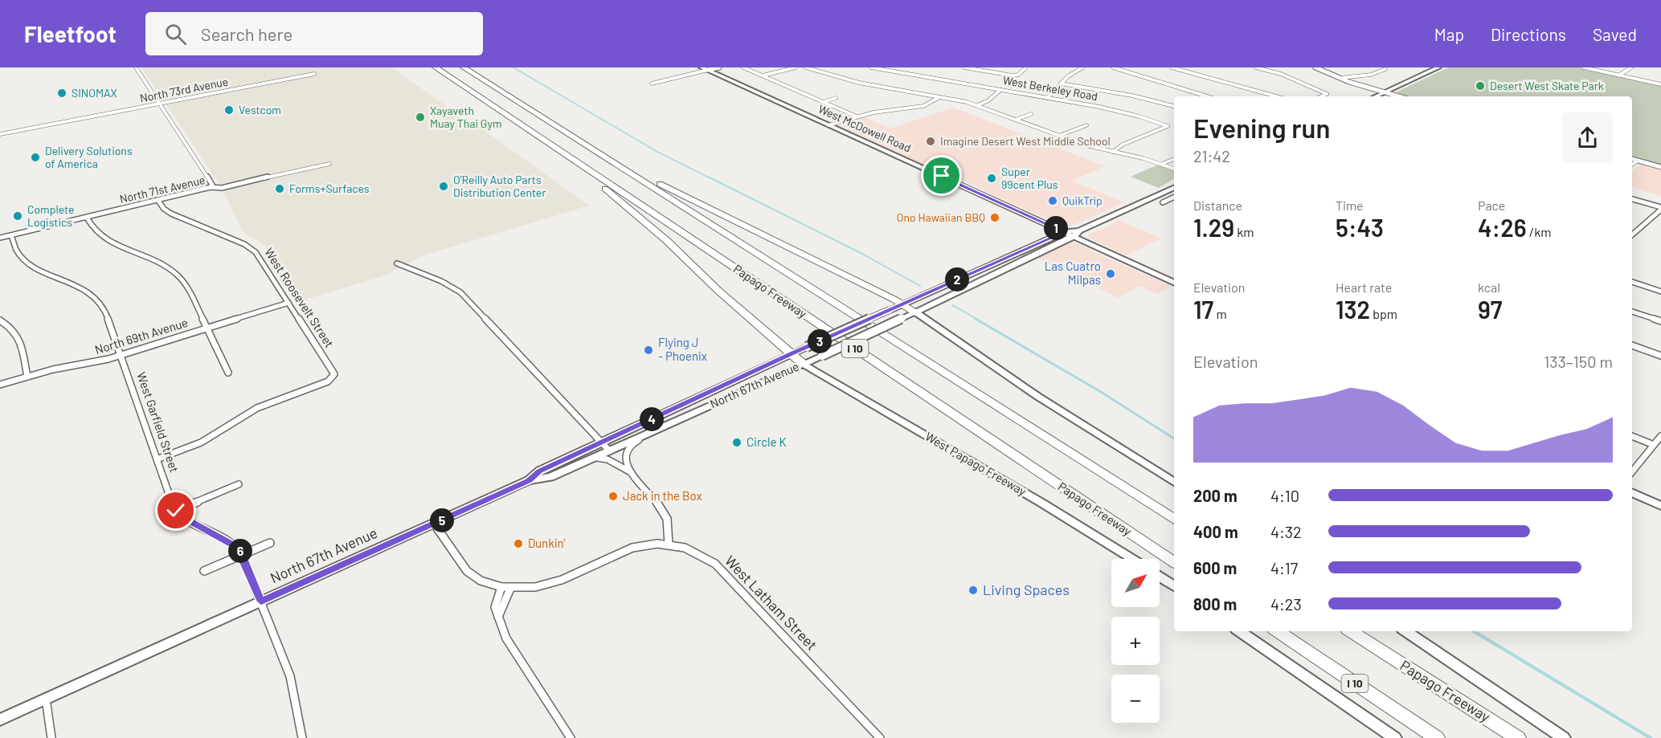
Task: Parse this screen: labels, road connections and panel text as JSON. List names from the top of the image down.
{
  "streets": {
    "highway": ["Papago Freeway", "I 10"],
    "main road": ["West McDowell Road", "North 67th Avenue", "West Papago Freeway"],
    "street": [
      "West Berkeley Road",
      "North 73rd Avenue",
      "North 71st Avenue",
      "West Roosevelt Street",
      "North 69th Avenue",
      "West Garfield Street",
      "West Latham Street"
    ]
  },
  "crossings": [
    ["West McDowell Road", "North 67th Avenue"],
    ["North 71st Avenue", "West Roosevelt Street"],
    ["North 71st Avenue", "West Garfield Street"],
    ["West Roosevelt Street", "North 69th Avenue"],
    ["West Roosevelt Street", "West Garfield Street"],
    ["North 69th Avenue", "West Garfield Street"],
    ["North 67th Avenue", "West Papago Freeway"]
  ],
  "places": [
    "Desert West Skate Park",
    "SINOMAX",
    "Vestcom",
    "Xayaveth Muay Thai Gym",
    "Imagine Desert West Middle School",
    "Delivery Solutions of America",
    "Super 99cent Plus",
    "O'Reilly Auto Parts Distribution Center",
    "Forms+Surfaces",
    "QuikTrip",
    "Complete Logistics",
    "Ono Hawaiian BBQ",
    "Las Cuatro Milpas",
    "Flying J - Phoenix",
    "Circle K",
    "Jack in the Box",
    "Dunkin'",
    "Living Spaces"
  ],
  "north": "top right",
  "page": {
    "header": "Fleetfoot",
    "search": "Search here",
    "nav": ["Map", "Directions", "Saved"],
    "heading": ["Evening run", "21:42"],
    "stats": [
      ["Distance", "1.29 km"],
      ["Time", "5:43"],
      ["Pace", "4:26 /km"],
      ["Elevation", "17 m"],
      ["Heart rate", "132 bpm"],
      ["kcal", "97"]
    ],
    "pins": [
      "1",
      "2",
      "3",
      "4",
      "5",
      "6"
    ],
    "chart": ["Elevation", "133–150 m"],
    "list": [
      {
        "name": "200 m",
        "note": "4:10"
      },
      {
        "name": "400 m",
        "note": "4:32"
      },
      {
        "name": "600 m",
        "note": "4:17"
      },
      {
        "name": "800 m",
        "note": "4:23"
      }
    ],
    "map_buttons": ["+", "−"]
  }
}
